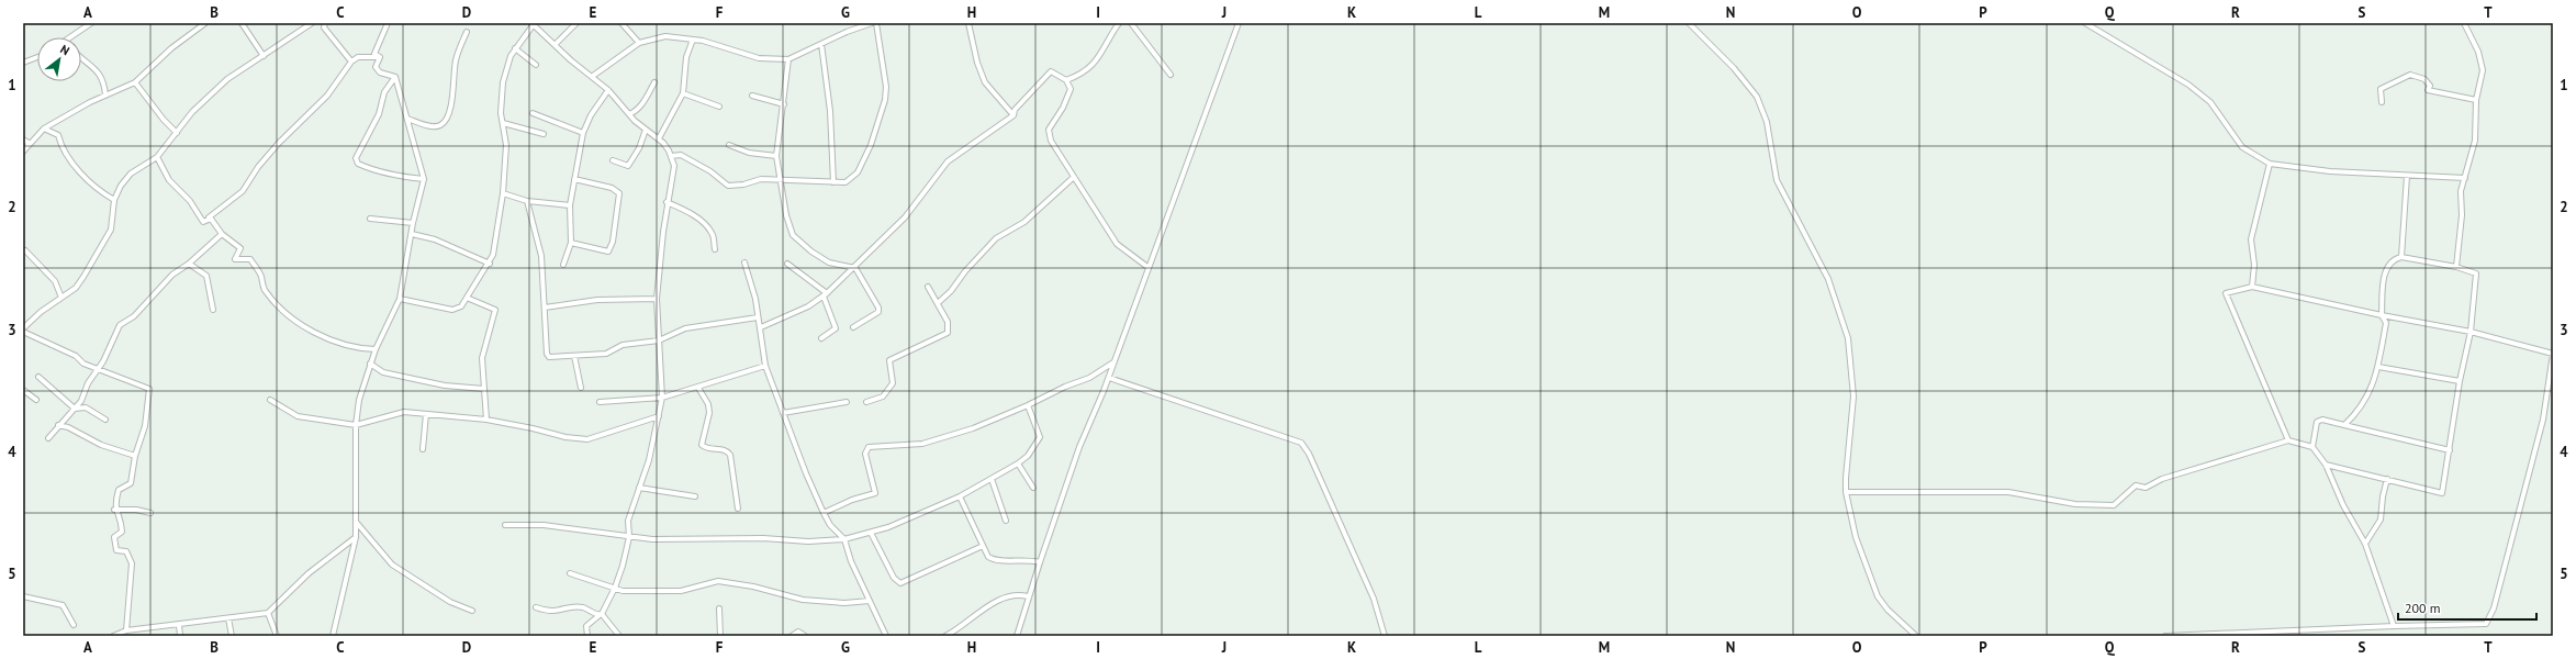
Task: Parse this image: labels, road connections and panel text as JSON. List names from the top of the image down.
{
  "scale_bar": "200 m",
  "north": "top right",
  "grid": {
    "columns": [
      "A",
      "B",
      "C",
      "D",
      "E",
      "F",
      "G",
      "H",
      "I",
      "J",
      "K",
      "L",
      "M",
      "N",
      "O",
      "P",
      "Q",
      "R",
      "S",
      "T"
    ],
    "rows": [
      "1",
      "2",
      "3",
      "4",
      "5"
    ]
  }
}
